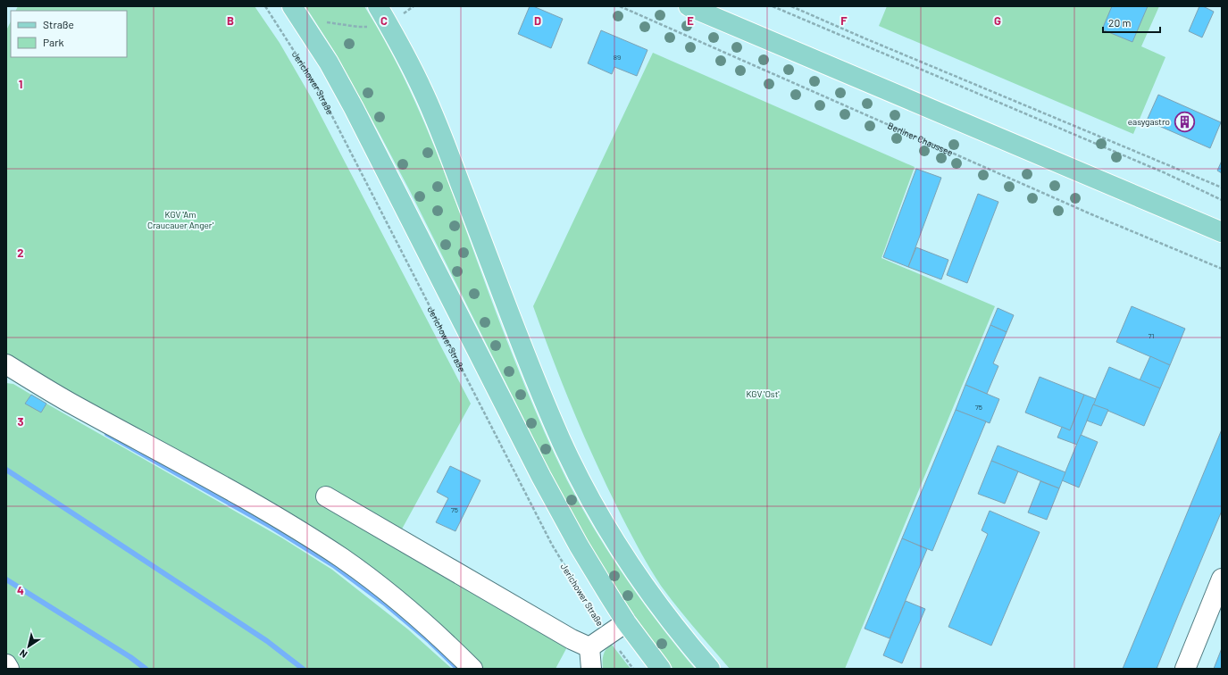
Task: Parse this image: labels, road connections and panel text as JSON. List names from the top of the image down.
{
  "streets": {
    "path": ["Jerichower Straße", "Berliner Chaussee"]
  },
  "parks": ["KGV 'Am Craucauer Anger'", "KGV 'Ost'"],
  "places": {
    "building": ["easygastro"]
  },
  "house_numbers": [
    "89",
    "71",
    "75",
    "75"
  ],
  "legend": ["Straße", "Park"],
  "scale_bar": "20 m",
  "north": "bottom left",
  "grid": {
    "columns": [
      "B",
      "C",
      "D",
      "E",
      "F",
      "G"
    ],
    "rows": [
      "1",
      "2",
      "3",
      "4"
    ]
  }
}
